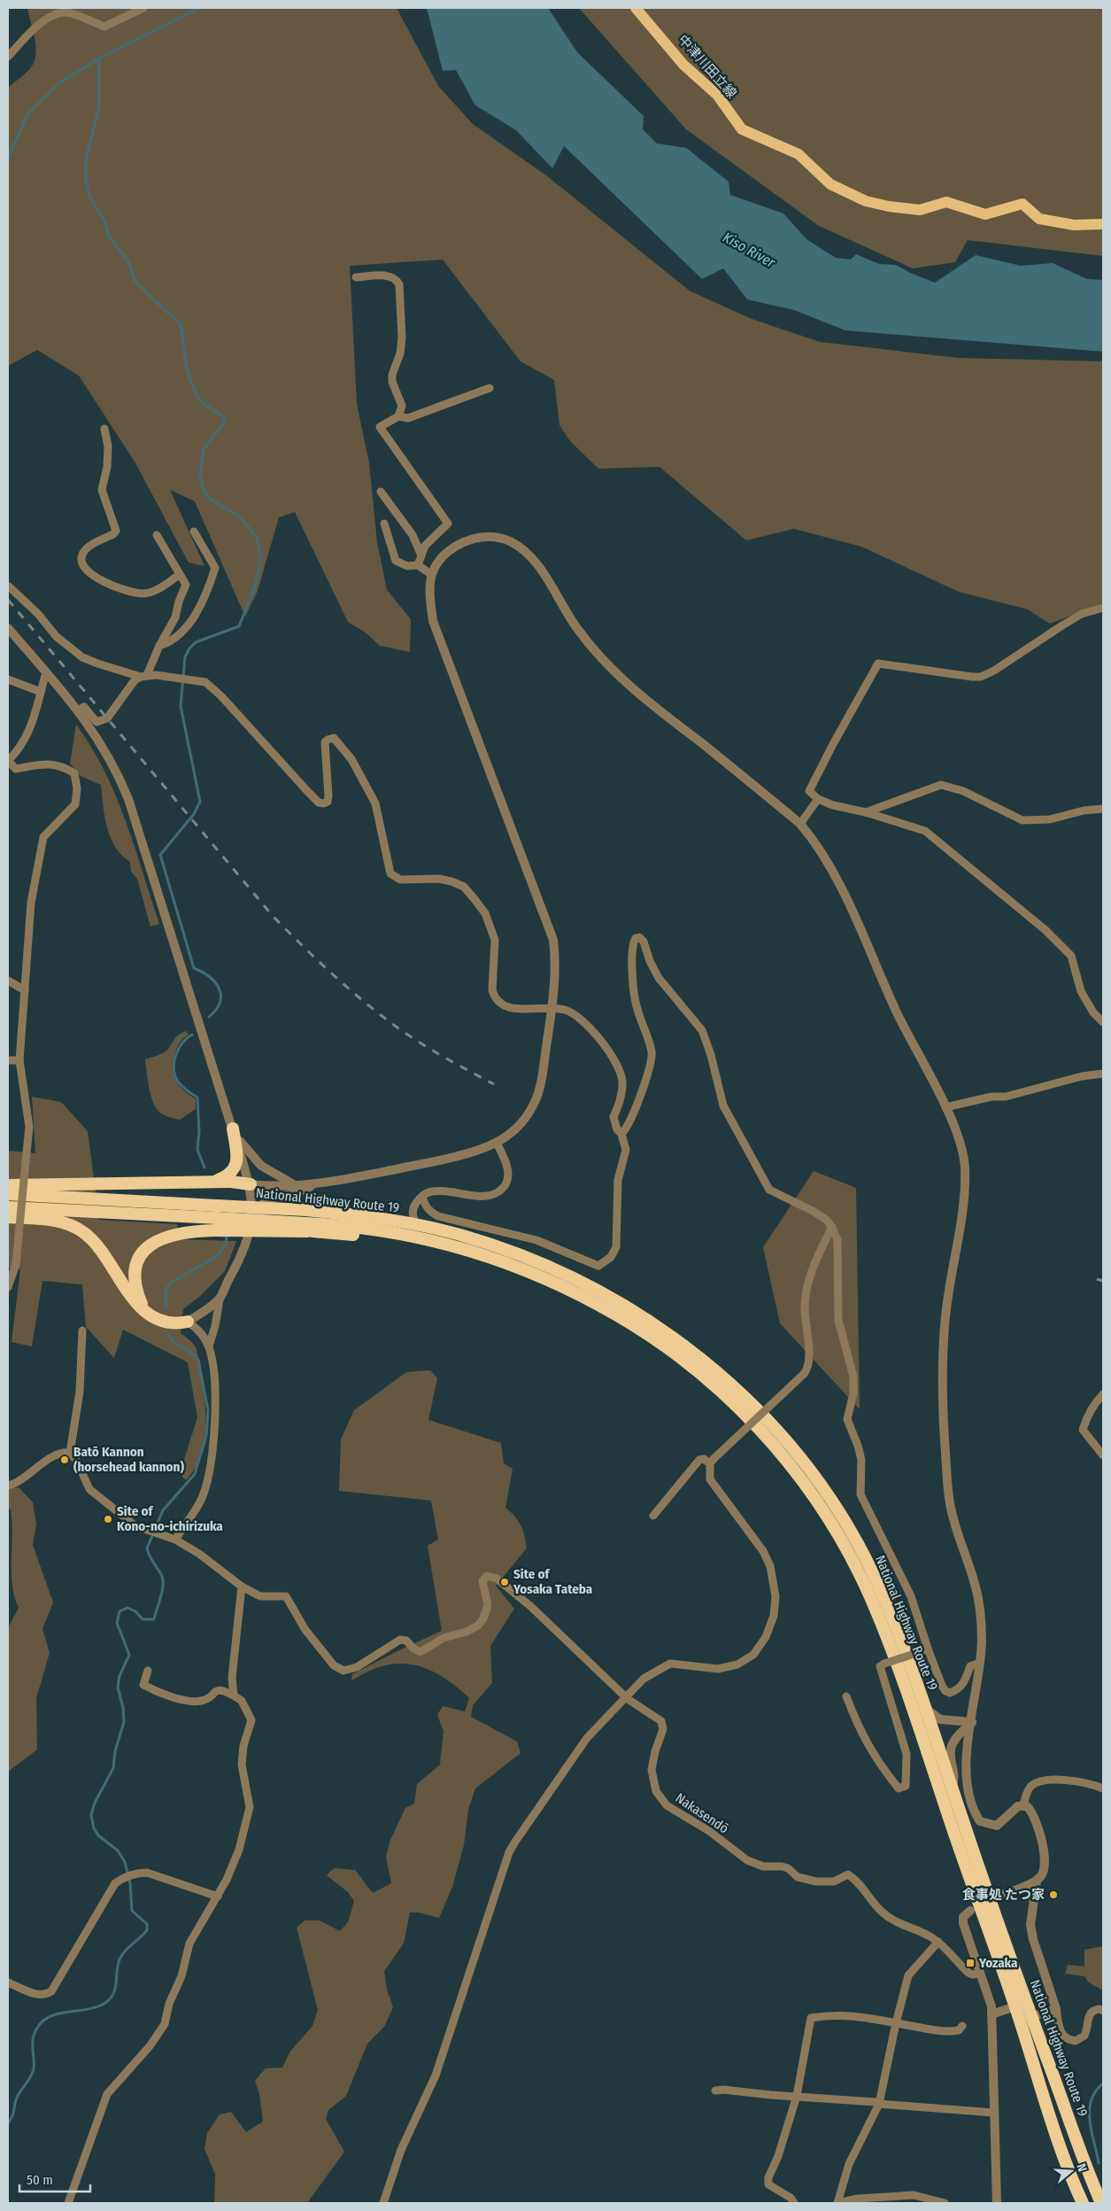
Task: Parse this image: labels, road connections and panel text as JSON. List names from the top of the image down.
{
  "streets": {
    "highway": ["National Highway Route 19"],
    "main road": ["中津川田立線"],
    "street": ["Nakasendō"]
  },
  "water": ["Kiso River"],
  "places": {
    "other": [
      "Batō Kannon (horsehead kannon)",
      "Site of Kono-no-ichirizuka",
      "Site of Yosaka Tateba",
      "食事処 たつ家"
    ],
    "transit": ["Yozaka"]
  },
  "scale_bar": "50 m",
  "north": "right"
}
